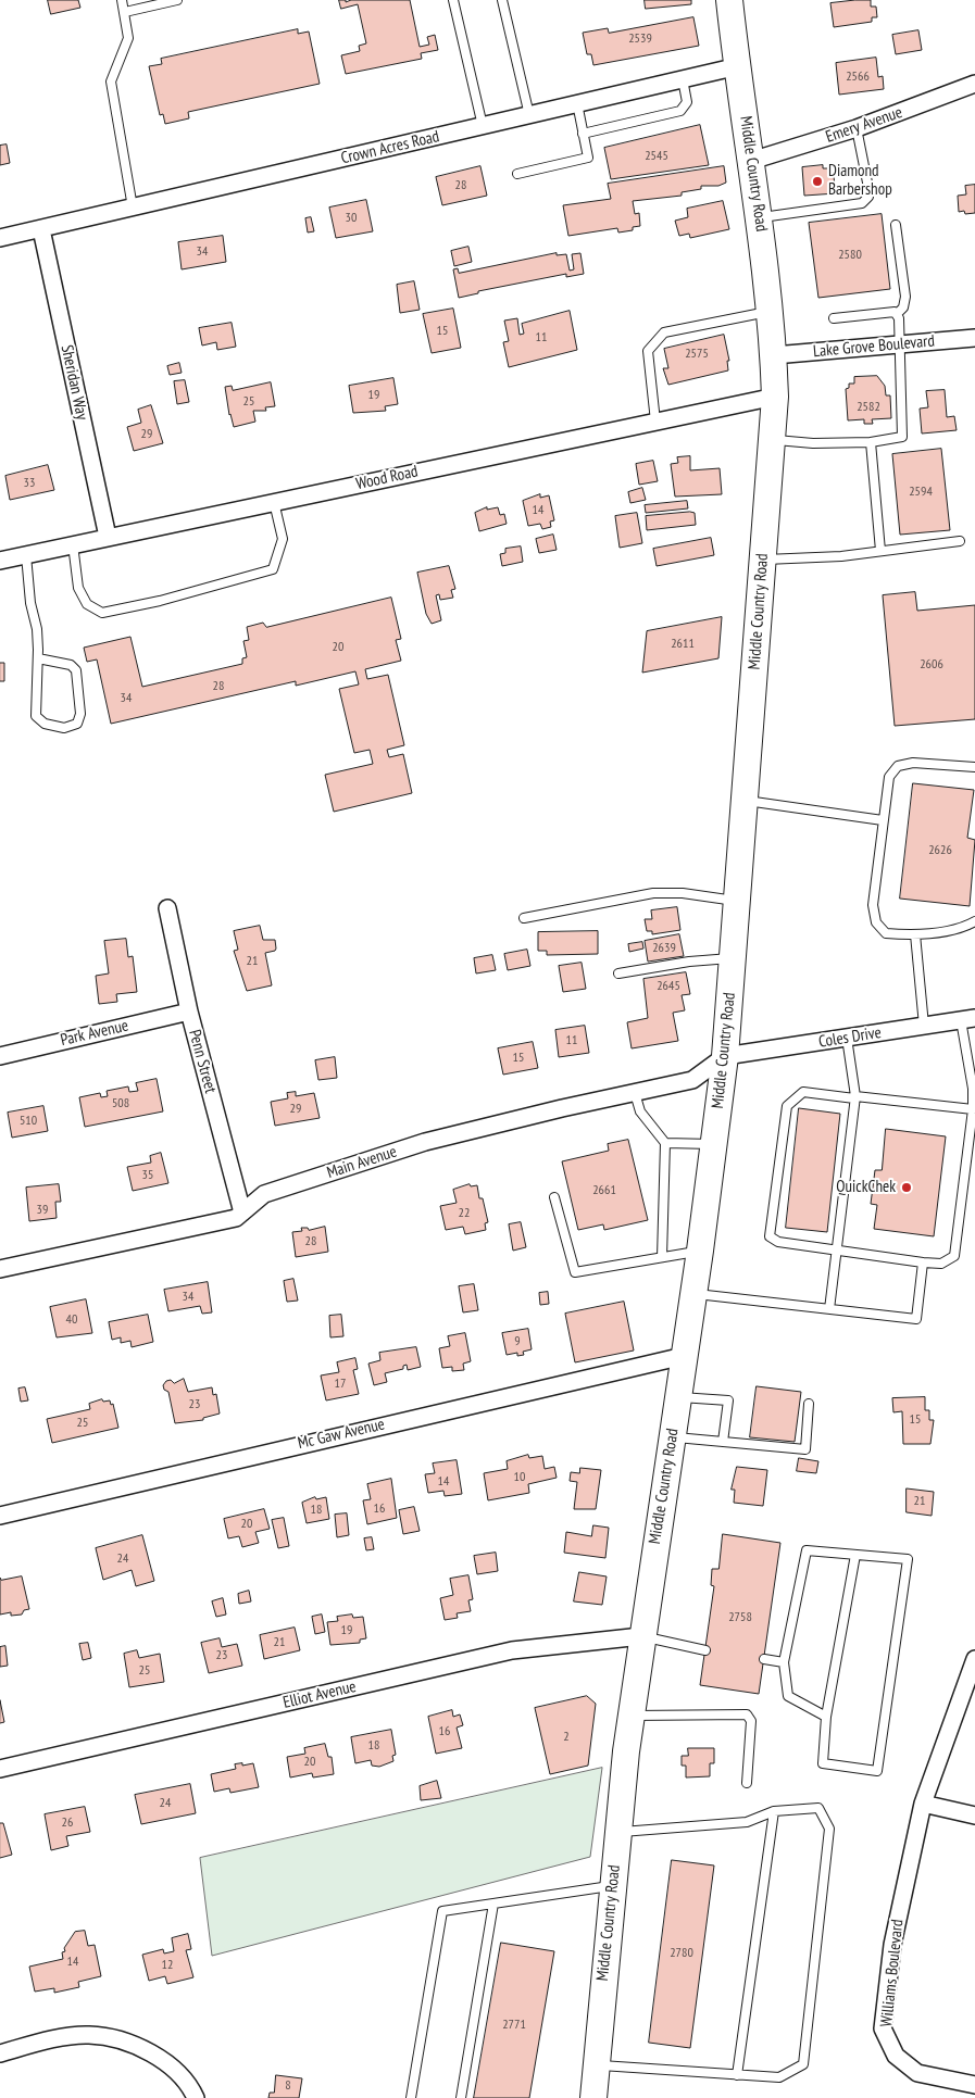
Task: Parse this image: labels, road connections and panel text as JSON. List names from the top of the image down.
{
  "streets": {
    "main road": ["Middle Country Road"],
    "street": [
      "Emery Avenue",
      "Crown Acres Road",
      "Lake Grove Boulevard",
      "Sheridan Way",
      "Wood Road",
      "Park Avenue",
      "Coles Drive",
      "Penn Street",
      "Main Avenue",
      "Mc Gaw Avenue",
      "Elliot Avenue",
      "Williams Boulevard"
    ]
  },
  "crossings": [
    ["Emery Avenue", "Middle Country Road"],
    ["Crown Acres Road", "Middle Country Road"],
    ["Crown Acres Road", "Sheridan Way"],
    ["Middle Country Road", "Lake Grove Boulevard"],
    ["Middle Country Road", "Wood Road"],
    ["Middle Country Road", "Coles Drive"],
    ["Middle Country Road", "Main Avenue"],
    ["Middle Country Road", "Mc Gaw Avenue"],
    ["Middle Country Road", "Elliot Avenue"],
    ["Sheridan Way", "Wood Road"],
    ["Park Avenue", "Penn Street"],
    ["Coles Drive", "Main Avenue"],
    ["Penn Street", "Main Avenue"]
  ],
  "places": ["Diamond Barbershop", "QuickChek"],
  "house_numbers": [
    "2539",
    "2566",
    "2545",
    "28",
    "30",
    "34",
    "2580",
    "15",
    "11",
    "2575",
    "19",
    "25",
    "2582",
    "29",
    "33",
    "2594",
    "14",
    "2611",
    "20",
    "2606",
    "28",
    "34",
    "2626",
    "2639",
    "21",
    "2645",
    "11",
    "15",
    "508",
    "29",
    "510",
    "35",
    "2661",
    "39",
    "22",
    "28",
    "34",
    "40",
    "9",
    "17",
    "23",
    "15",
    "25",
    "10",
    "14",
    "21",
    "16",
    "18",
    "20",
    "24",
    "2758",
    "19",
    "21",
    "23",
    "25",
    "16",
    "2",
    "18",
    "20",
    "24",
    "26",
    "2780",
    "14",
    "12",
    "2771",
    "8"
  ]
}
